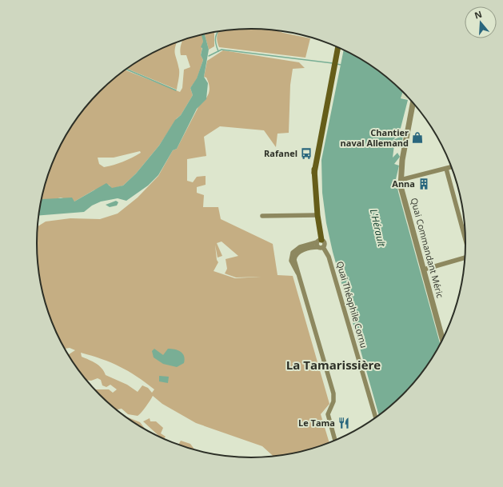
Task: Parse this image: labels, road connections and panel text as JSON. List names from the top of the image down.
{
  "streets": {
    "street": ["Quai Commandant Méric", "Quai Théophile Cornu"]
  },
  "districts": ["La Tamarissière"],
  "water": ["L'Hérault"],
  "places": {
    "shop": ["Chantier naval Allemand"],
    "bus stop": ["Rafanel"],
    "building": ["Anna"],
    "restaurant": ["Le Tama"]
  },
  "north": "top"
}
